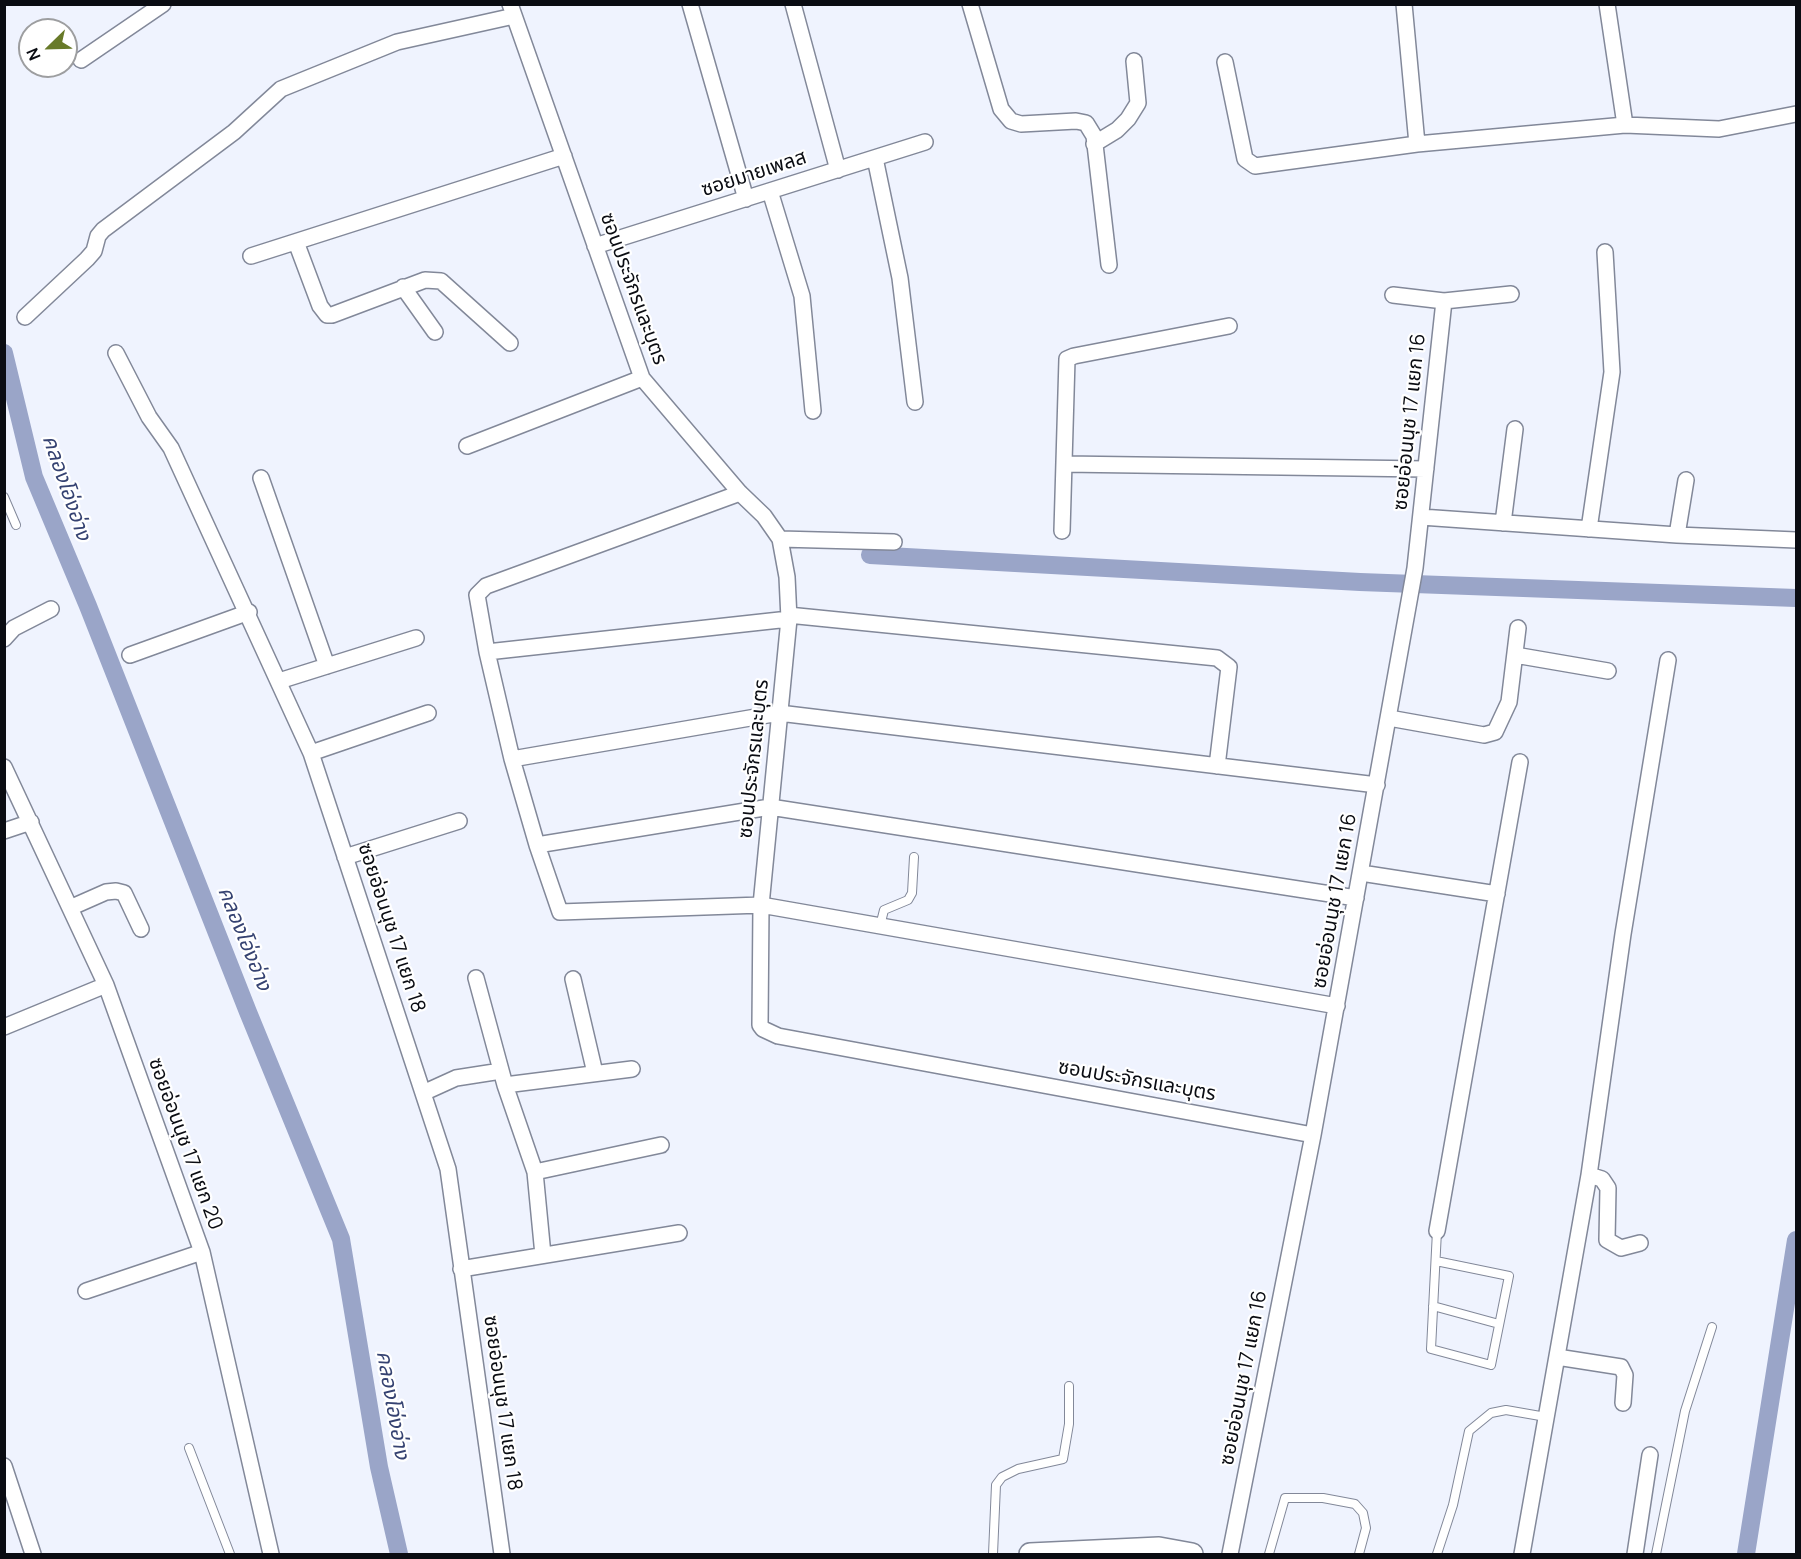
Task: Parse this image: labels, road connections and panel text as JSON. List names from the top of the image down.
{
  "streets": {
    "street": [
      "ซอยมายเพลส",
      "ซอนประจักรและบุตร",
      "ซอยอ่อนนุช 17 แยก 16",
      "ซอยอ่อนนุช 17 แยก 18",
      "ซอยอ่อนนุช 17 แยก 20"
    ]
  },
  "crossings": [
    ["ซอยมายเพลส", "ซอนประจักรและบุตร"],
    ["ซอนประจักรและบุตร", "ซอยอ่อนนุช 17 แยก 16"]
  ],
  "water": ["คลองโอ่งอ่าง"],
  "north": "bottom left"
}
